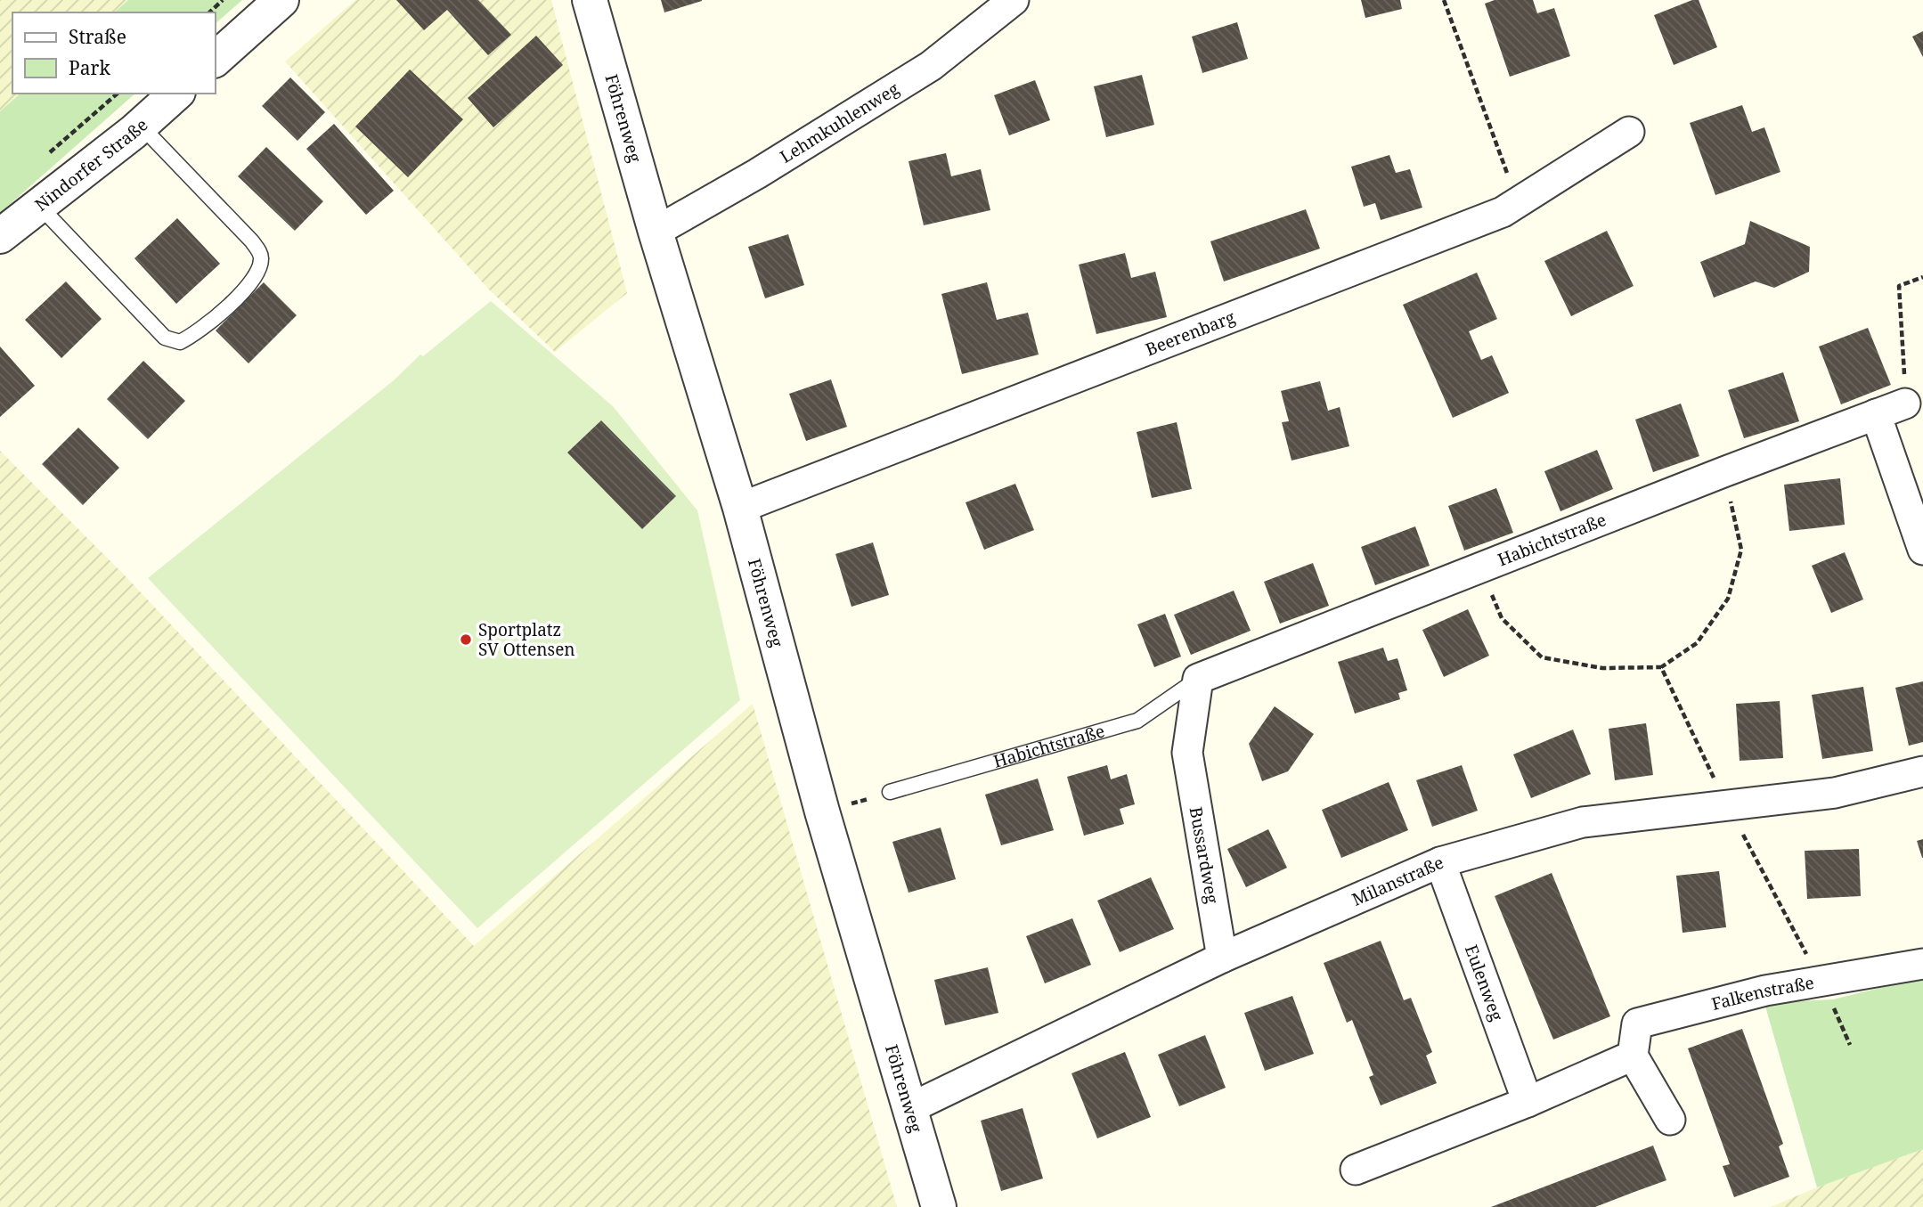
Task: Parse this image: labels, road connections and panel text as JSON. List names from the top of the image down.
{
  "streets": {
    "street": [
      "Föhrenweg",
      "Lehmkuhlenweg",
      "Nindorfer Straße",
      "Beerenbarg",
      "Habichtstraße",
      "Bussardweg",
      "Milanstraße",
      "Eulenweg",
      "Falkenstraße"
    ]
  },
  "crossings": [
    ["Föhrenweg", "Lehmkuhlenweg"],
    ["Föhrenweg", "Beerenbarg"],
    ["Föhrenweg", "Milanstraße"],
    ["Habichtstraße", "Bussardweg"],
    ["Bussardweg", "Milanstraße"],
    ["Milanstraße", "Eulenweg"]
  ],
  "places": ["Sportplatz SV Ottensen"],
  "legend": ["Straße", "Park"]
}
